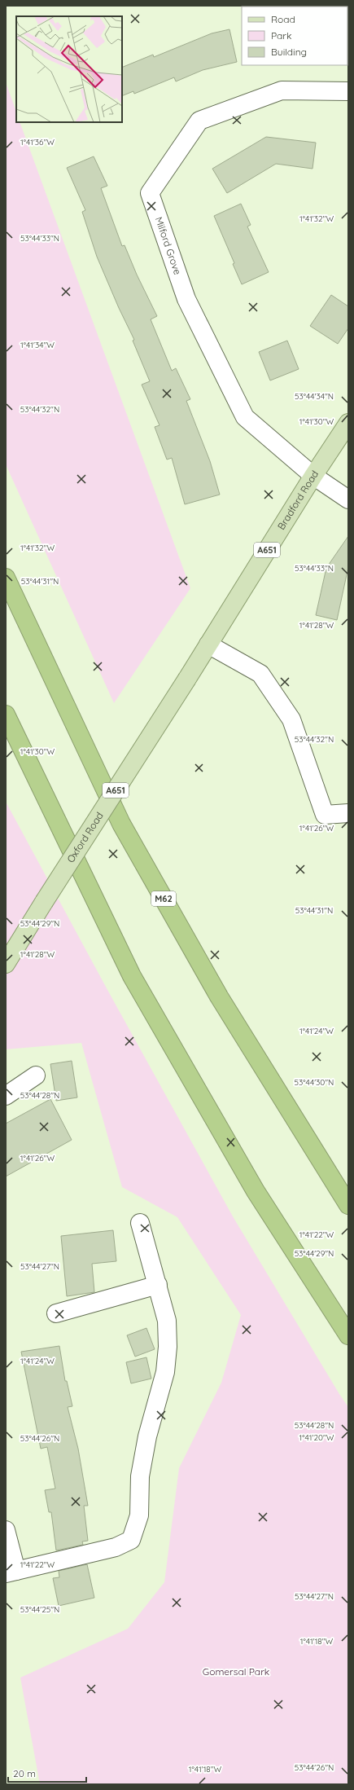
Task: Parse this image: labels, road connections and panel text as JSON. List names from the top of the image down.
{
  "streets": {
    "highway": ["M62"],
    "main road": ["Bradford Road", "A651", "Oxford Road"],
    "street": ["Milford Grove"]
  },
  "crossings": [
    ["Milford Grove", "Bradford Road"],
    ["Bradford Road", "Oxford Road"]
  ],
  "parks": ["Gomersal Park"],
  "legend": ["Road", "Park", "Building"],
  "scale_bar": "20 m",
  "coordinates": [
    "1°41'36\"W",
    "1°41'32\"W",
    "53°44'33\"N",
    "1°41'34\"W",
    "53°44'34\"N",
    "53°44'32\"N",
    "1°41'30\"W",
    "53°44'31\"N",
    "1°41'28\"W",
    "1°41'26\"W",
    "53°44'29\"N",
    "1°41'24\"W",
    "53°44'30\"N",
    "53°44'28\"N",
    "1°41'22\"W",
    "53°44'27\"N",
    "1°41'20\"W",
    "53°44'26\"N",
    "53°44'25\"N",
    "1°41'18\"W"
  ]
}
